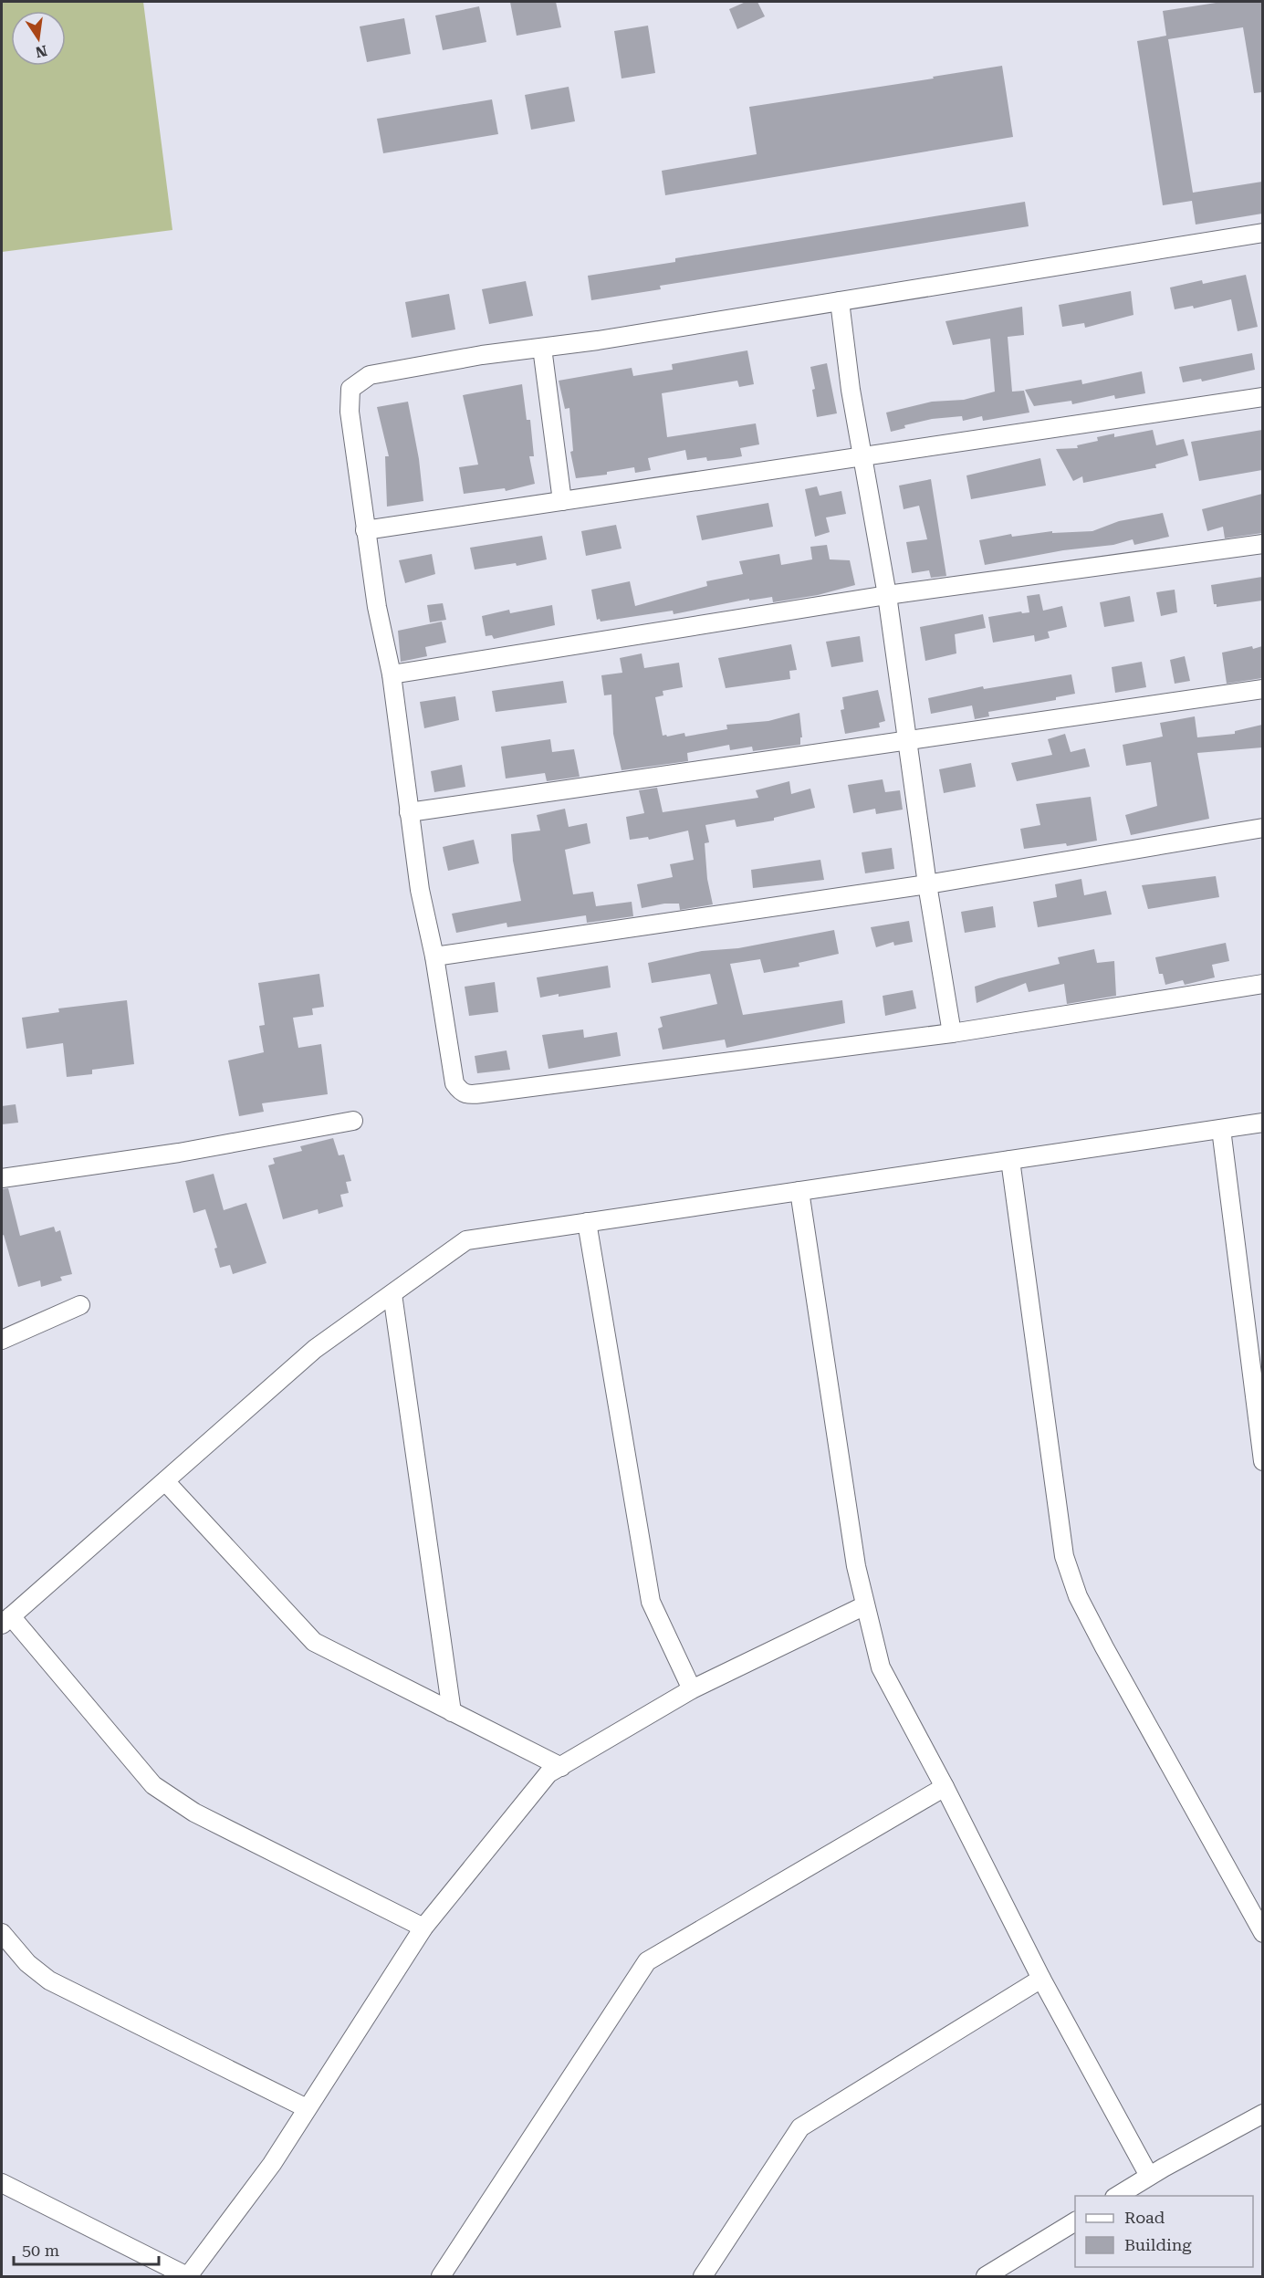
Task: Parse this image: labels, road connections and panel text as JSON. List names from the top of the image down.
{
  "legend": ["Road", "Building"],
  "scale_bar": "50 m",
  "north": "bottom"
}
